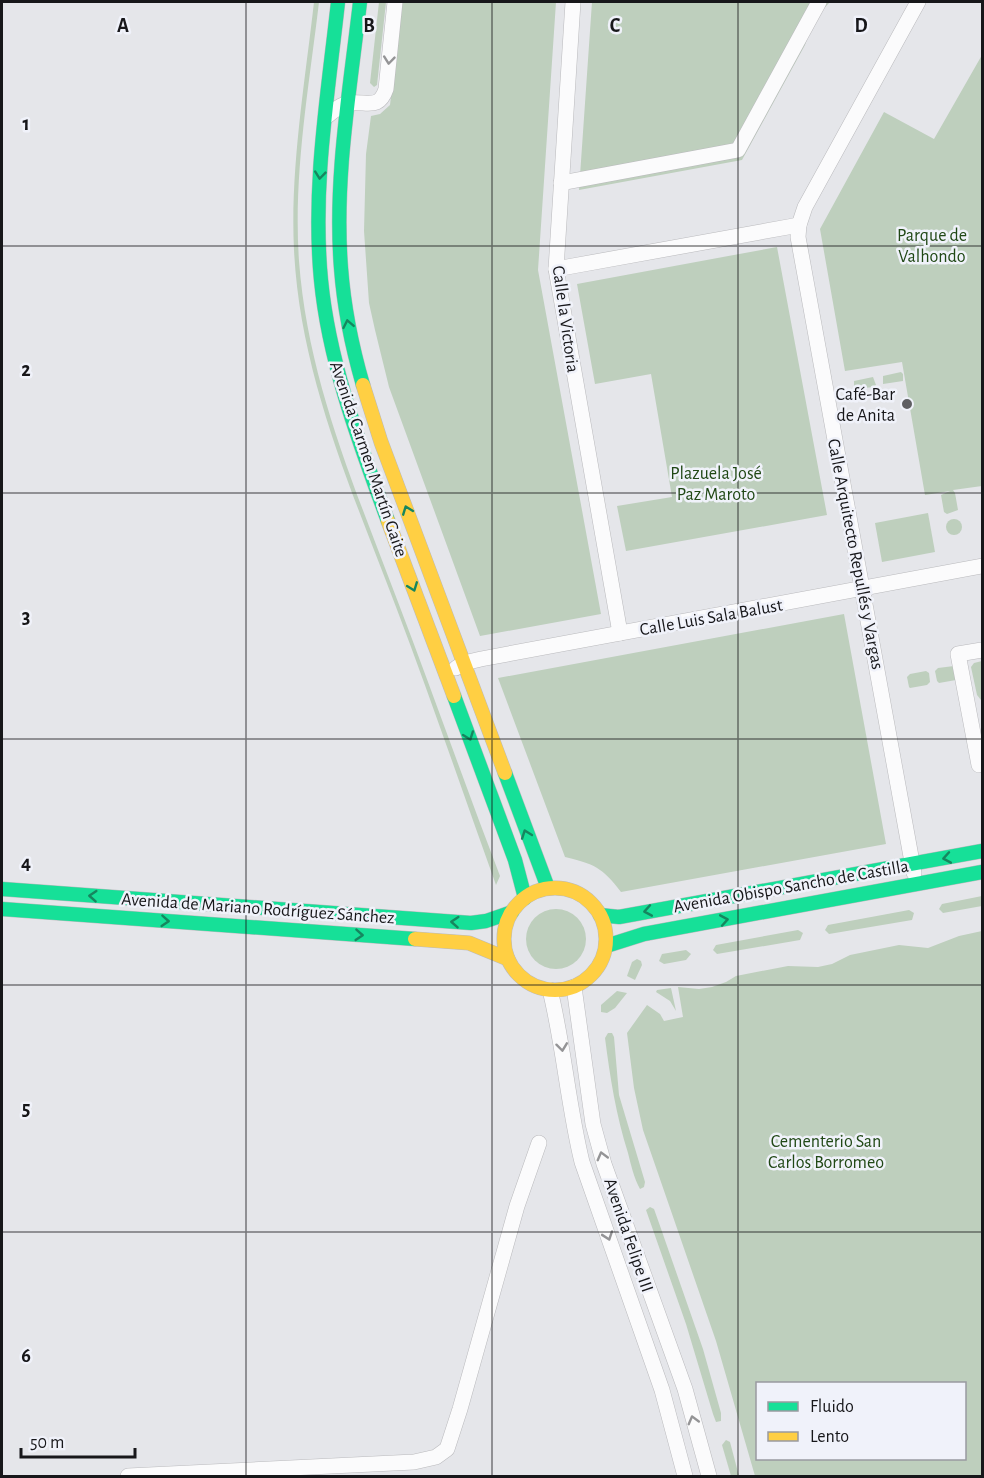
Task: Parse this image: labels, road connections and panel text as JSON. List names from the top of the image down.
{
  "streets": {
    "main road": ["Avenida Carmen Martín Gaite", "Avenida Obispo Sancho de Castilla", "Avenida de Mariano Rodríguez Sánchez"],
    "street": [
      "Calle la Victoria",
      "Calle Arquitecto Repullés y Vargas",
      "Calle Luis Sala Balust",
      "Avenida Felipe III"
    ]
  },
  "crossings": [
    ["Calle la Victoria", "Calle Luis Sala Balust"],
    ["Avenida Carmen Martín Gaite", "Calle Luis Sala Balust"],
    ["Avenida Carmen Martín Gaite", "Avenida Obispo Sancho de Castilla"],
    ["Avenida Carmen Martín Gaite", "Avenida de Mariano Rodríguez Sánchez"],
    ["Avenida Carmen Martín Gaite", "Avenida Felipe III"],
    ["Calle Arquitecto Repullés y Vargas", "Calle Luis Sala Balust"],
    ["Calle Arquitecto Repullés y Vargas", "Avenida Obispo Sancho de Castilla"],
    ["Avenida Obispo Sancho de Castilla", "Avenida de Mariano Rodríguez Sánchez"],
    ["Avenida Obispo Sancho de Castilla", "Avenida Felipe III"],
    ["Avenida de Mariano Rodríguez Sánchez", "Avenida Felipe III"]
  ],
  "parks": ["Parque de Valhondo", "Plazuela José Paz Maroto", "Cementerio San Carlos Borromeo"],
  "places": ["Café-Bar de Anita"],
  "legend": ["Fluido", "Lento"],
  "scale_bar": "50 m",
  "grid": {
    "columns": [
      "A",
      "B",
      "C",
      "D"
    ],
    "rows": [
      "1",
      "2",
      "3",
      "4",
      "5",
      "6"
    ]
  }
}
